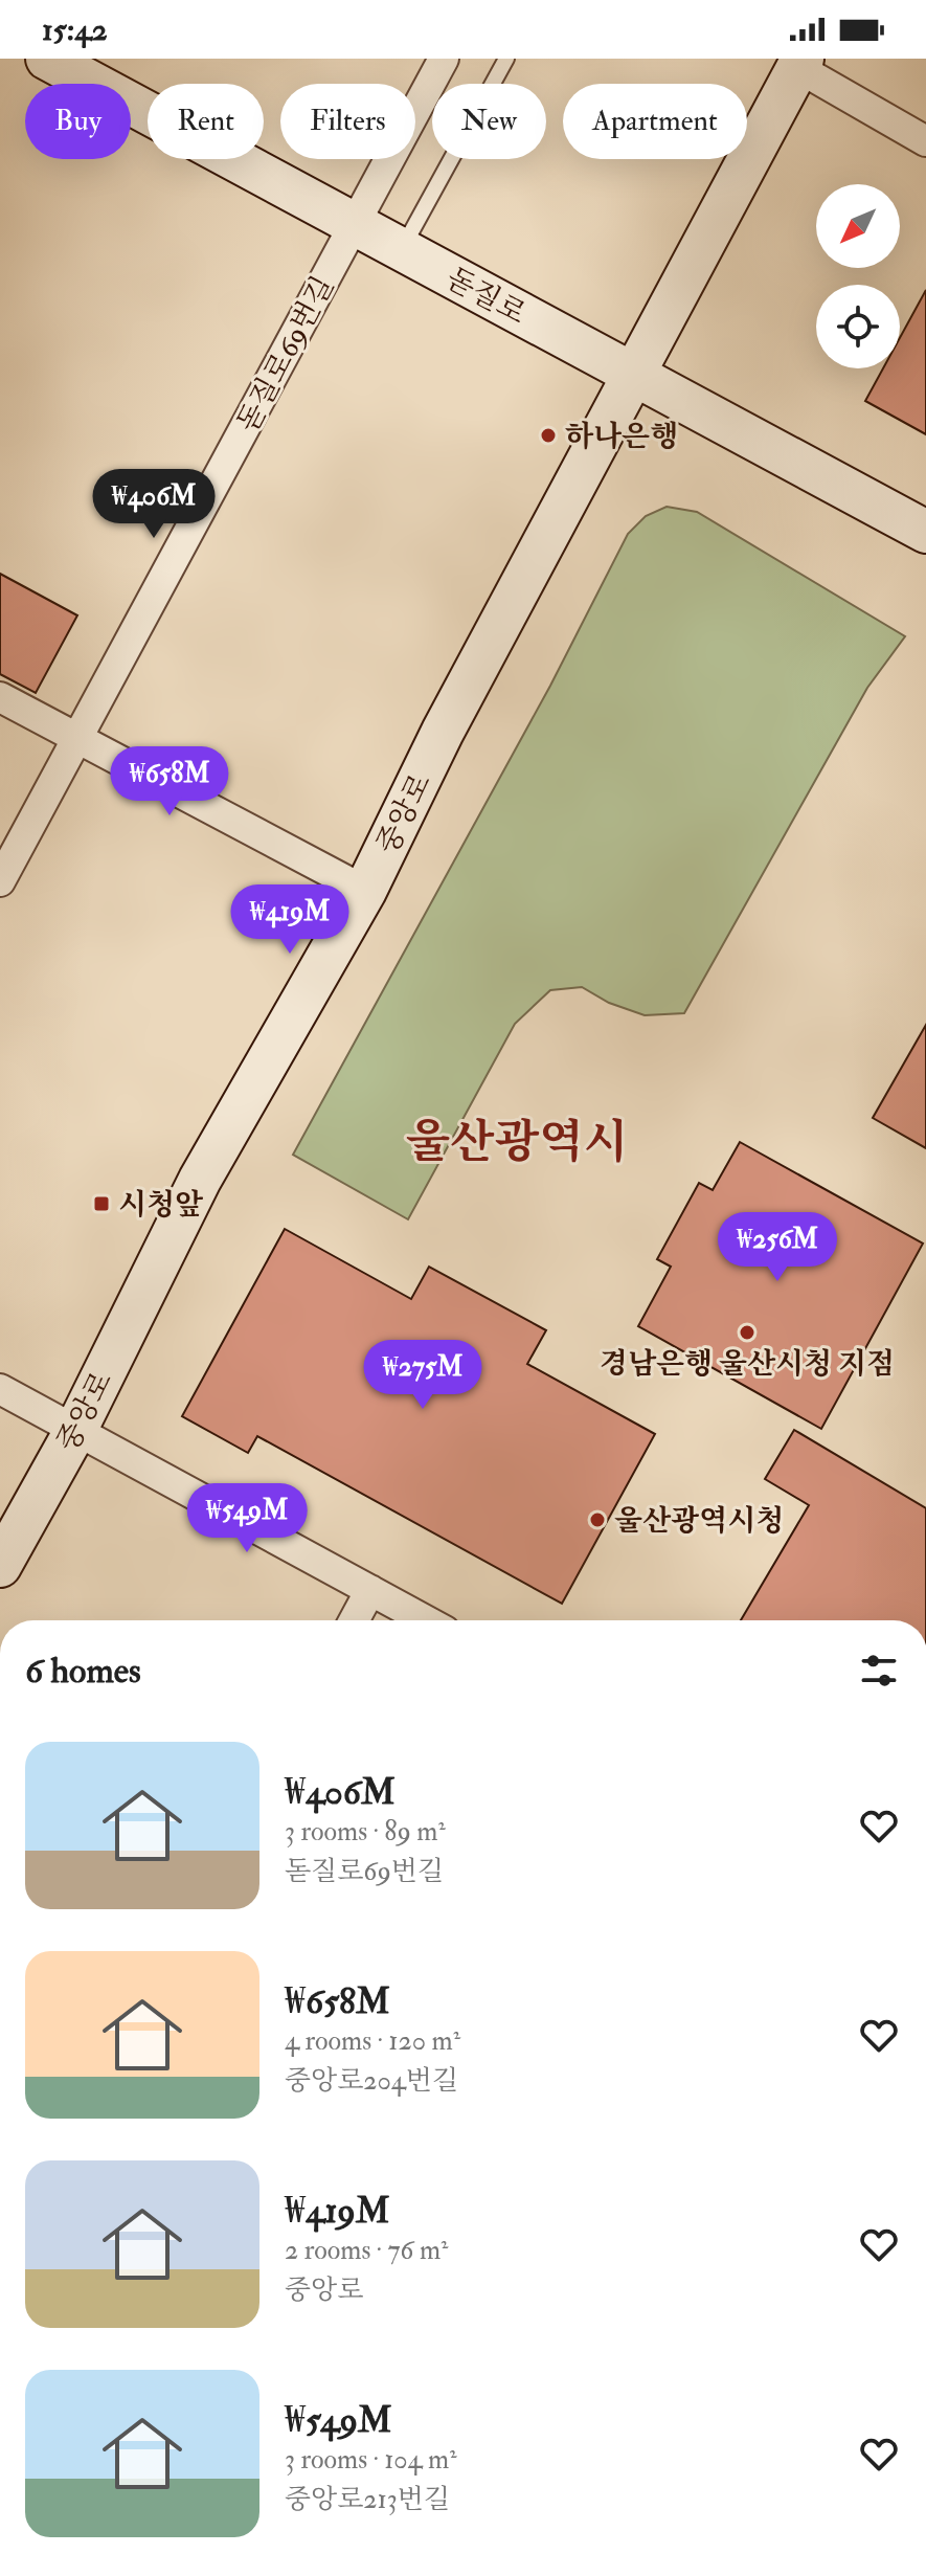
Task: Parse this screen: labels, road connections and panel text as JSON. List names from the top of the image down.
{
  "streets": {
    "main road": ["돋질로", "중앙로"],
    "street": ["돋질로69번길"]
  },
  "crossings": [
    ["돋질로", "돋질로69번길"],
    ["돋질로", "중앙로"]
  ],
  "districts": ["울산광역시"],
  "places": {
    "other": ["하나은행", "경남은행 울산시청 지점", "울산광역시청"],
    "transit": ["시청앞"]
  },
  "north": "bottom left",
  "page": {
    "status": "15:42",
    "chip": [
      "Buy",
      "Rent",
      "Filters",
      "New",
      "Apartment"
    ],
    "price": [
      "₩406M",
      "₩658M",
      "₩419M",
      "₩256M",
      "₩275M",
      "₩549M"
    ],
    "heading": "6 homes",
    "list": [
      {
        "name": "₩406M",
        "note": "3 rooms · 89 m² · 돋질로69번길"
      },
      {
        "name": "₩658M",
        "note": "4 rooms · 120 m² · 중앙로204번길"
      },
      {
        "name": "₩419M",
        "note": "2 rooms · 76 m² · 중앙로"
      },
      {
        "name": "₩549M",
        "note": "3 rooms · 104 m² · 중앙로213번길"
      }
    ]
  }
}
